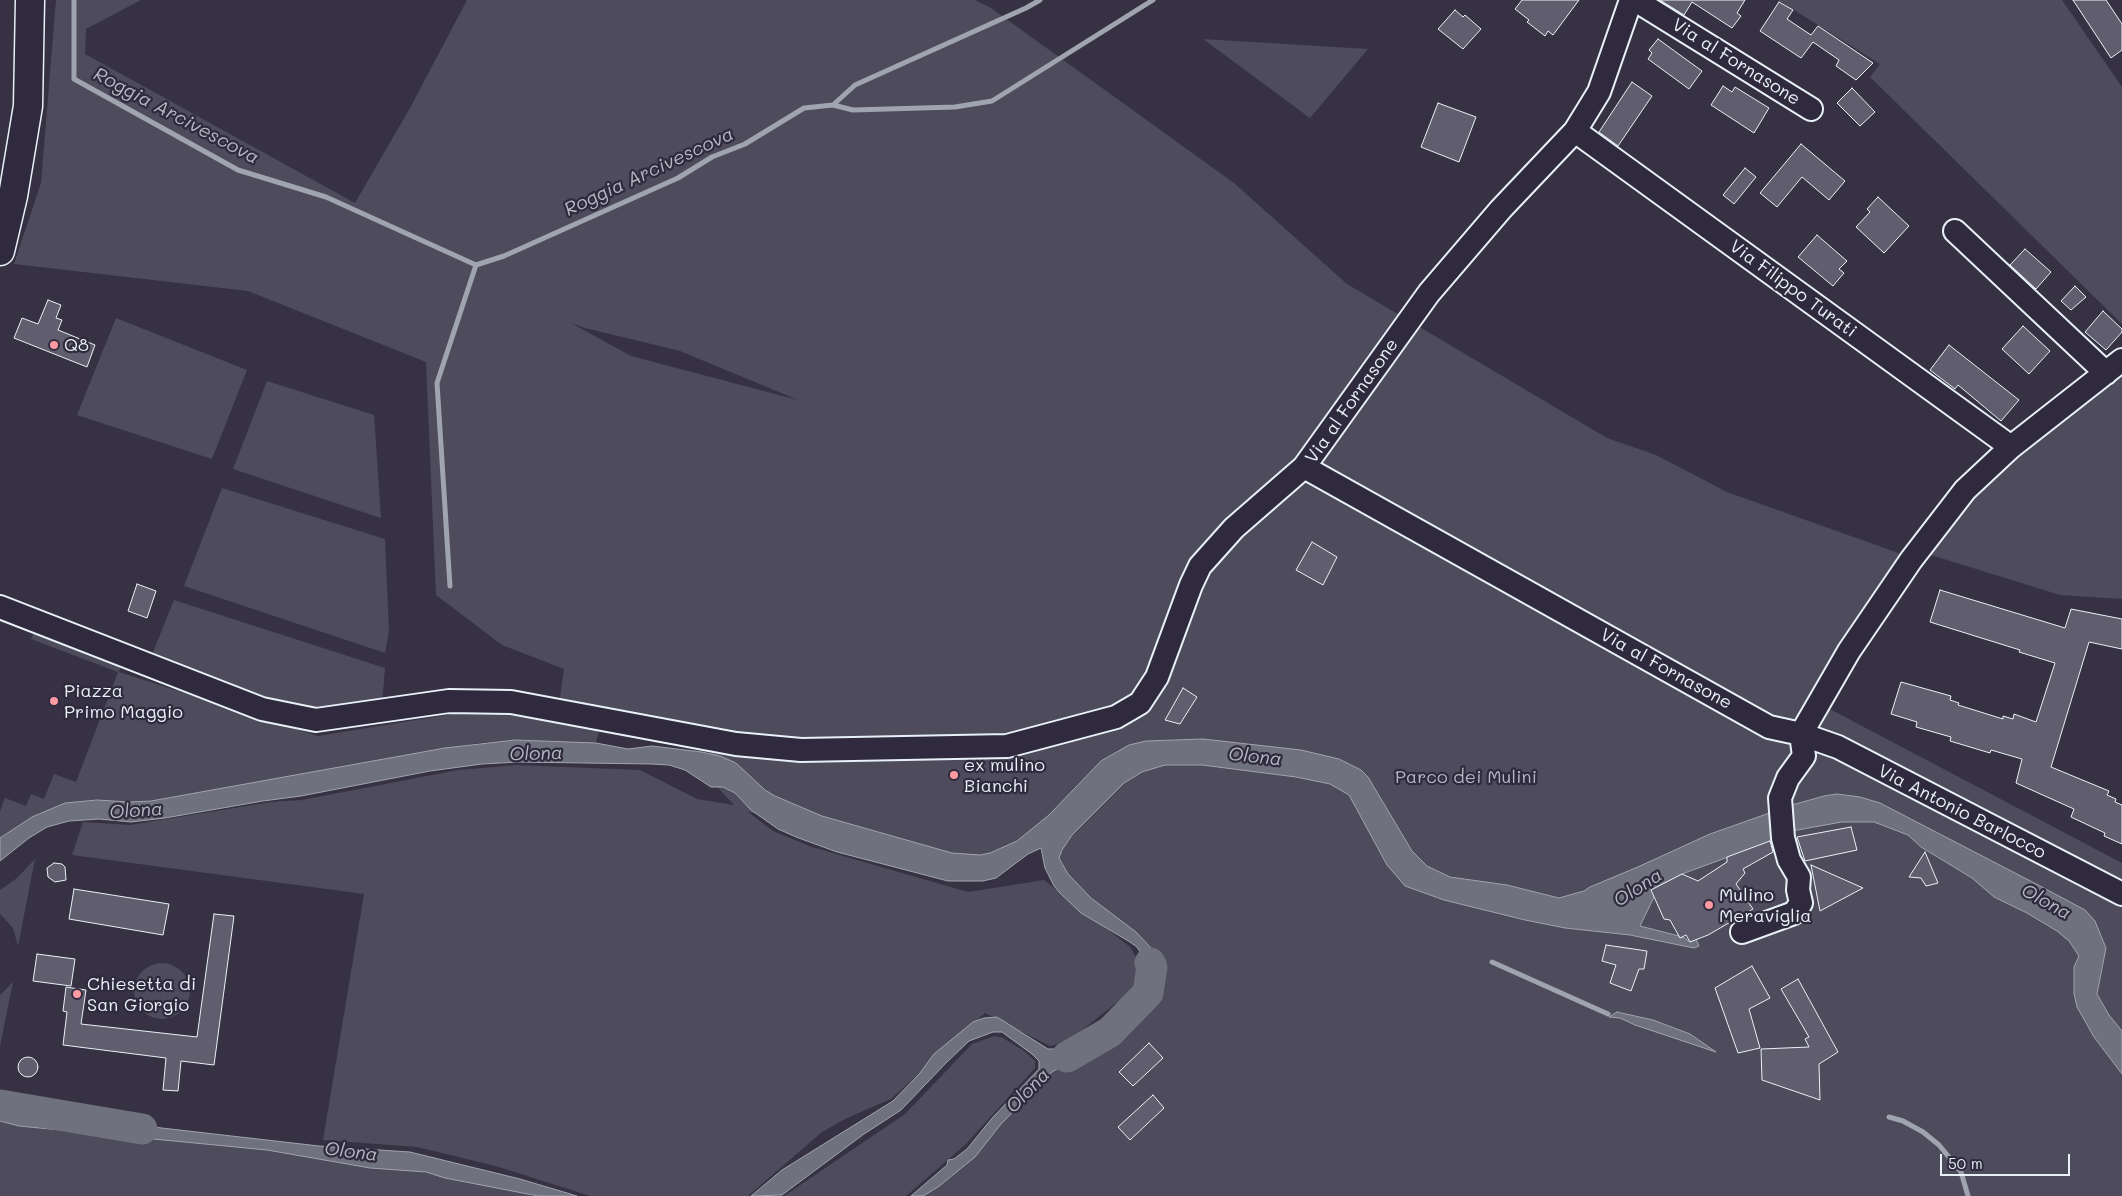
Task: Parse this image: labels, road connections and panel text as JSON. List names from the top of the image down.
{
  "streets": {
    "street": ["Via al Fornasone", "Via Filippo Turati", "Via Antonio Barlocco"]
  },
  "crossings": [
    ["Via al Fornasone", "Via Filippo Turati"],
    ["Via al Fornasone", "Via Antonio Barlocco"]
  ],
  "water": ["Roggia Arcivescova", "Olona"],
  "parks": ["Parco dei Mulini"],
  "places": [
    "Q8",
    "Piazza Primo Maggio",
    "ex mulino Bianchi",
    "Mulino Meraviglia",
    "Chiesetta di San Giorgio"
  ],
  "scale_bar": "50 m"
}
